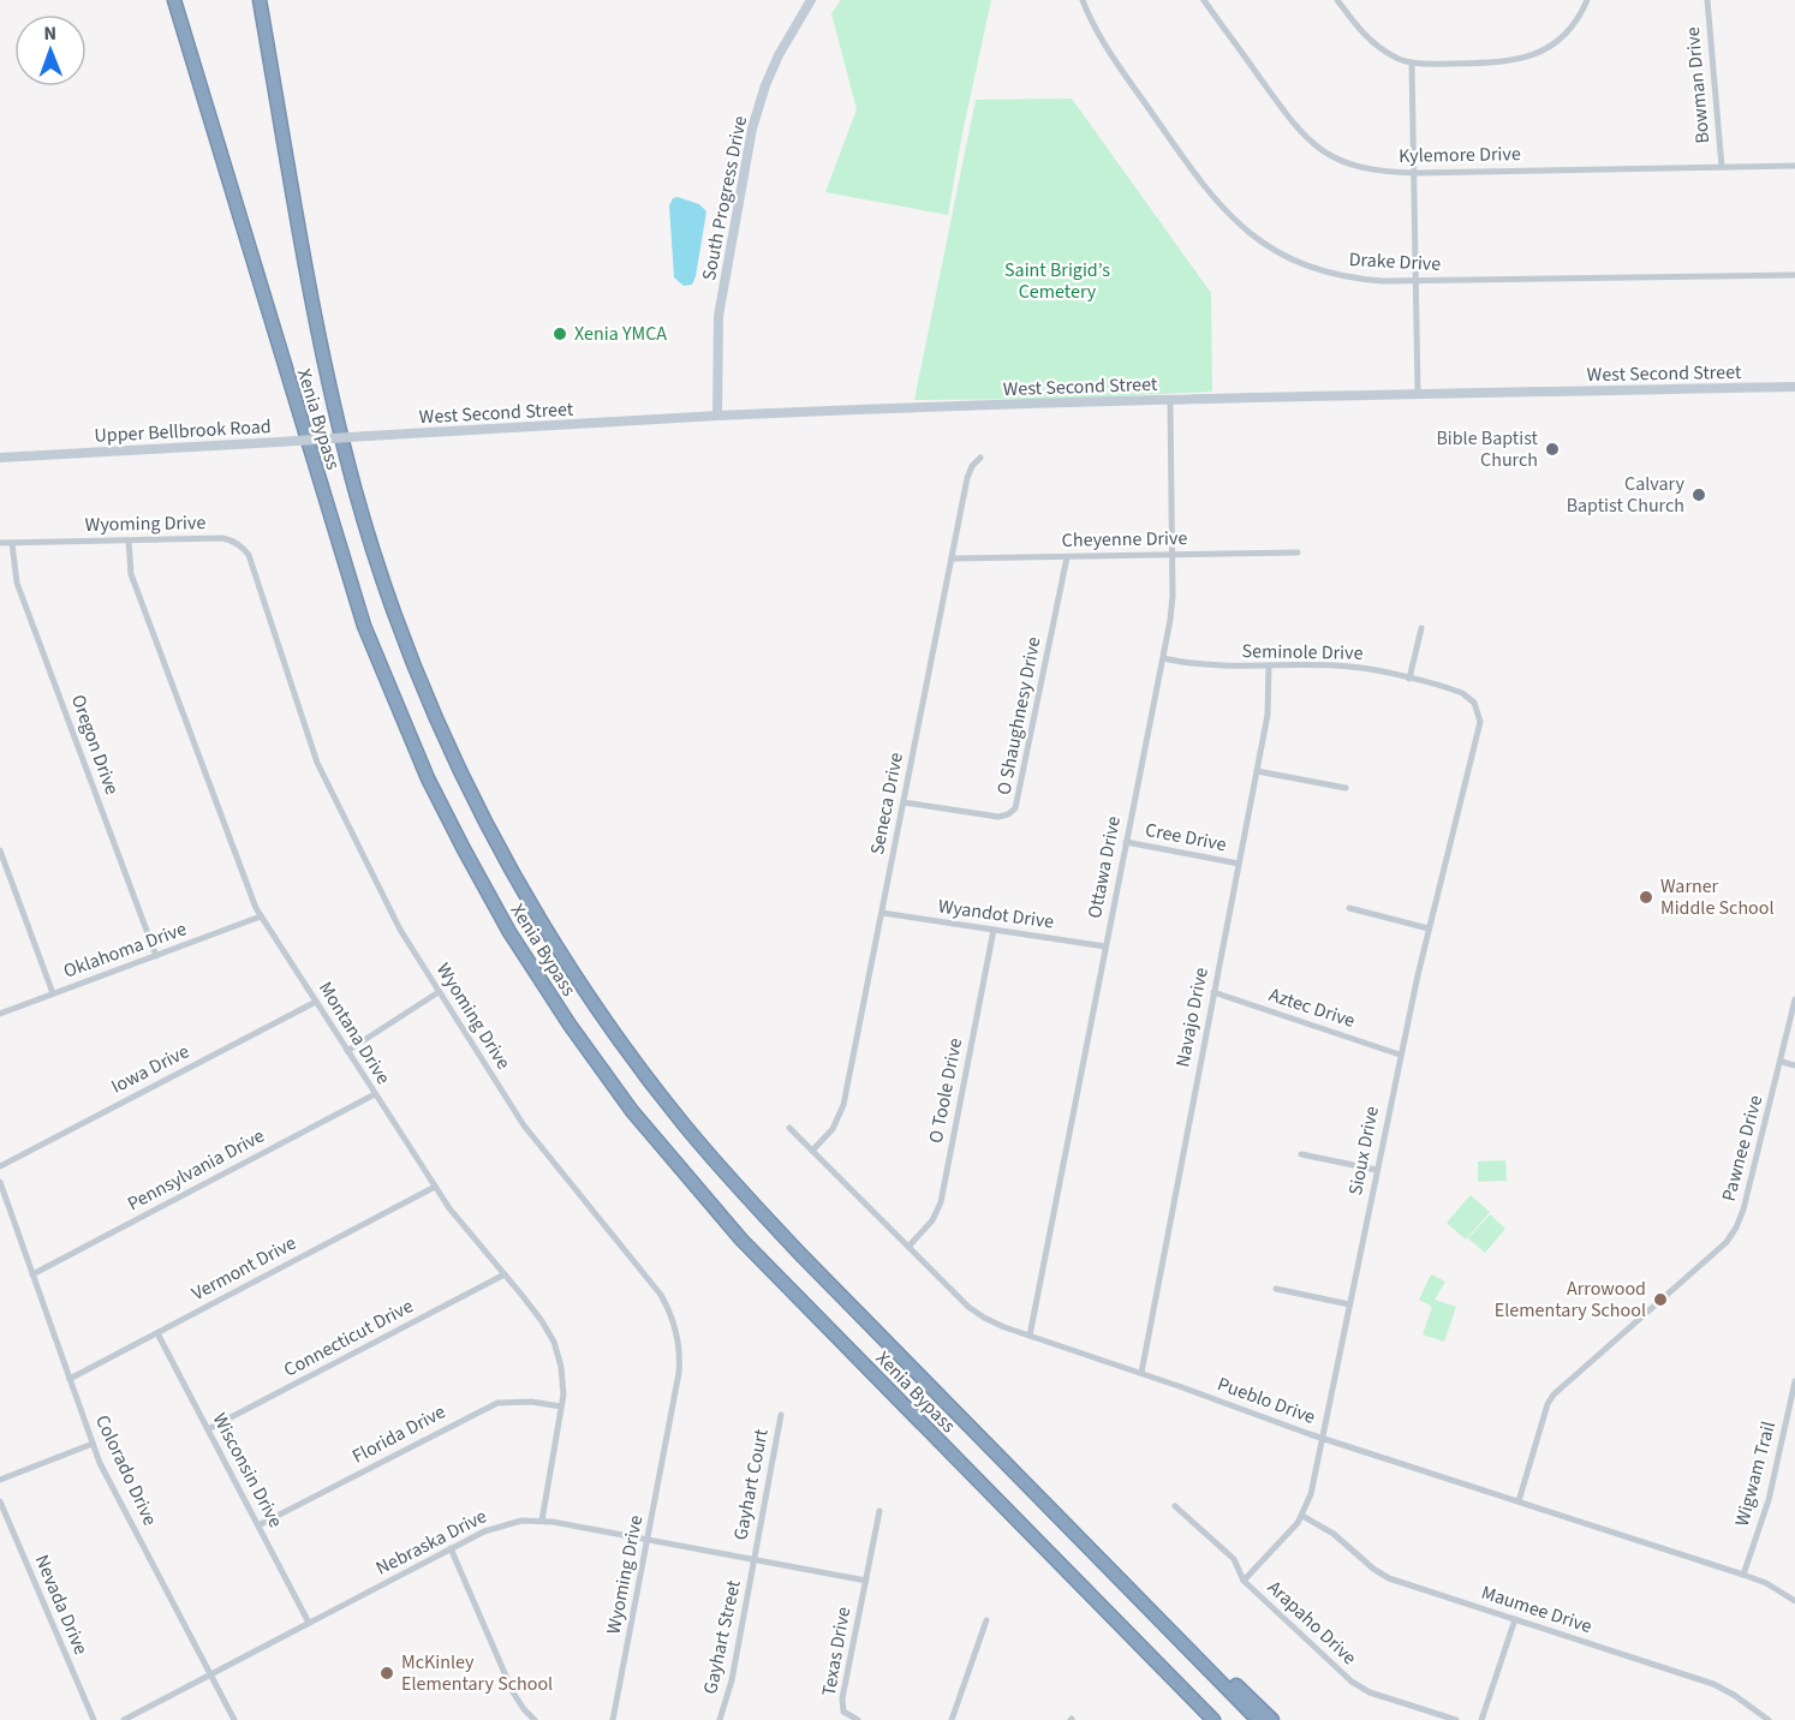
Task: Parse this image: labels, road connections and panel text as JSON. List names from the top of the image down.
{
  "streets": {
    "highway": ["Xenia Bypass"],
    "main road": ["South Progress Drive", "West Second Street", "Upper Bellbrook Road"],
    "street": [
      "Bowman Drive",
      "Kylemore Drive",
      "Drake Drive",
      "Wyoming Drive",
      "Cheyenne Drive",
      "Seminole Drive",
      "O Shaughnesy Drive",
      "Oregon Drive",
      "Seneca Drive",
      "Cree Drive",
      "Ottawa Drive",
      "Wyandot Drive",
      "Oklahoma Drive",
      "Aztec Drive",
      "Navajo Drive",
      "Montana Drive",
      "Iowa Drive",
      "O Toole Drive",
      "Pawnee Drive",
      "Sioux Drive",
      "Pennsylvania Drive",
      "Vermont Drive",
      "Connecticut Drive",
      "Pueblo Drive",
      "Florida Drive",
      "Colorado Drive",
      "Wisconsin Drive",
      "Wigwam Trail",
      "Gayhart Court",
      "Nebraska Drive",
      "Nevada Drive",
      "Maumee Drive",
      "Arapaho Drive",
      "Gayhart Street",
      "Texas Drive"
    ]
  },
  "crossings": [
    ["Bowman Drive", "Kylemore Drive"],
    ["South Progress Drive", "West Second Street"],
    ["West Second Street", "Upper Bellbrook Road"],
    ["West Second Street", "Ottawa Drive"],
    ["Wyoming Drive", "Oregon Drive"],
    ["Wyoming Drive", "Montana Drive"],
    ["Wyoming Drive", "Nebraska Drive"],
    ["Cheyenne Drive", "O Shaughnesy Drive"],
    ["Cheyenne Drive", "Seneca Drive"],
    ["Cheyenne Drive", "Ottawa Drive"],
    ["Seminole Drive", "Ottawa Drive"],
    ["Seminole Drive", "Navajo Drive"],
    ["Seminole Drive", "Sioux Drive"],
    ["O Shaughnesy Drive", "Seneca Drive"],
    ["Oregon Drive", "Oklahoma Drive"],
    ["Seneca Drive", "Wyandot Drive"],
    ["Seneca Drive", "Pueblo Drive"],
    ["Cree Drive", "Ottawa Drive"],
    ["Cree Drive", "Navajo Drive"],
    ["Ottawa Drive", "Wyandot Drive"],
    ["Ottawa Drive", "Pueblo Drive"],
    ["Wyandot Drive", "O Toole Drive"],
    ["Oklahoma Drive", "Montana Drive"],
    ["Aztec Drive", "Navajo Drive"],
    ["Aztec Drive", "Sioux Drive"],
    ["Navajo Drive", "Pueblo Drive"],
    ["Montana Drive", "Iowa Drive"],
    ["Montana Drive", "Pennsylvania Drive"],
    ["Montana Drive", "Vermont Drive"],
    ["Montana Drive", "Connecticut Drive"],
    ["Montana Drive", "Florida Drive"],
    ["Montana Drive", "Nebraska Drive"],
    ["O Toole Drive", "Pueblo Drive"],
    ["Pawnee Drive", "Pueblo Drive"],
    ["Sioux Drive", "Pueblo Drive"],
    ["Sioux Drive", "Maumee Drive"],
    ["Sioux Drive", "Arapaho Drive"],
    ["Pennsylvania Drive", "Colorado Drive"],
    ["Vermont Drive", "Colorado Drive"],
    ["Vermont Drive", "Wisconsin Drive"],
    ["Connecticut Drive", "Wisconsin Drive"],
    ["Pueblo Drive", "Wigwam Trail"],
    ["Florida Drive", "Wisconsin Drive"],
    ["Colorado Drive", "Nebraska Drive"],
    ["Wisconsin Drive", "Nebraska Drive"],
    ["Gayhart Court", "Nebraska Drive"],
    ["Gayhart Court", "Gayhart Street"],
    ["Nebraska Drive", "Gayhart Street"],
    ["Nebraska Drive", "Texas Drive"]
  ],
  "parks": ["Saint Brigid’s Cemetery"],
  "places": [
    "Xenia YMCA",
    "Bible Baptist Church",
    "Calvary Baptist Church",
    "Warner Middle School",
    "Arrowood Elementary School",
    "McKinley Elementary School"
  ],
  "north": "top"
}
